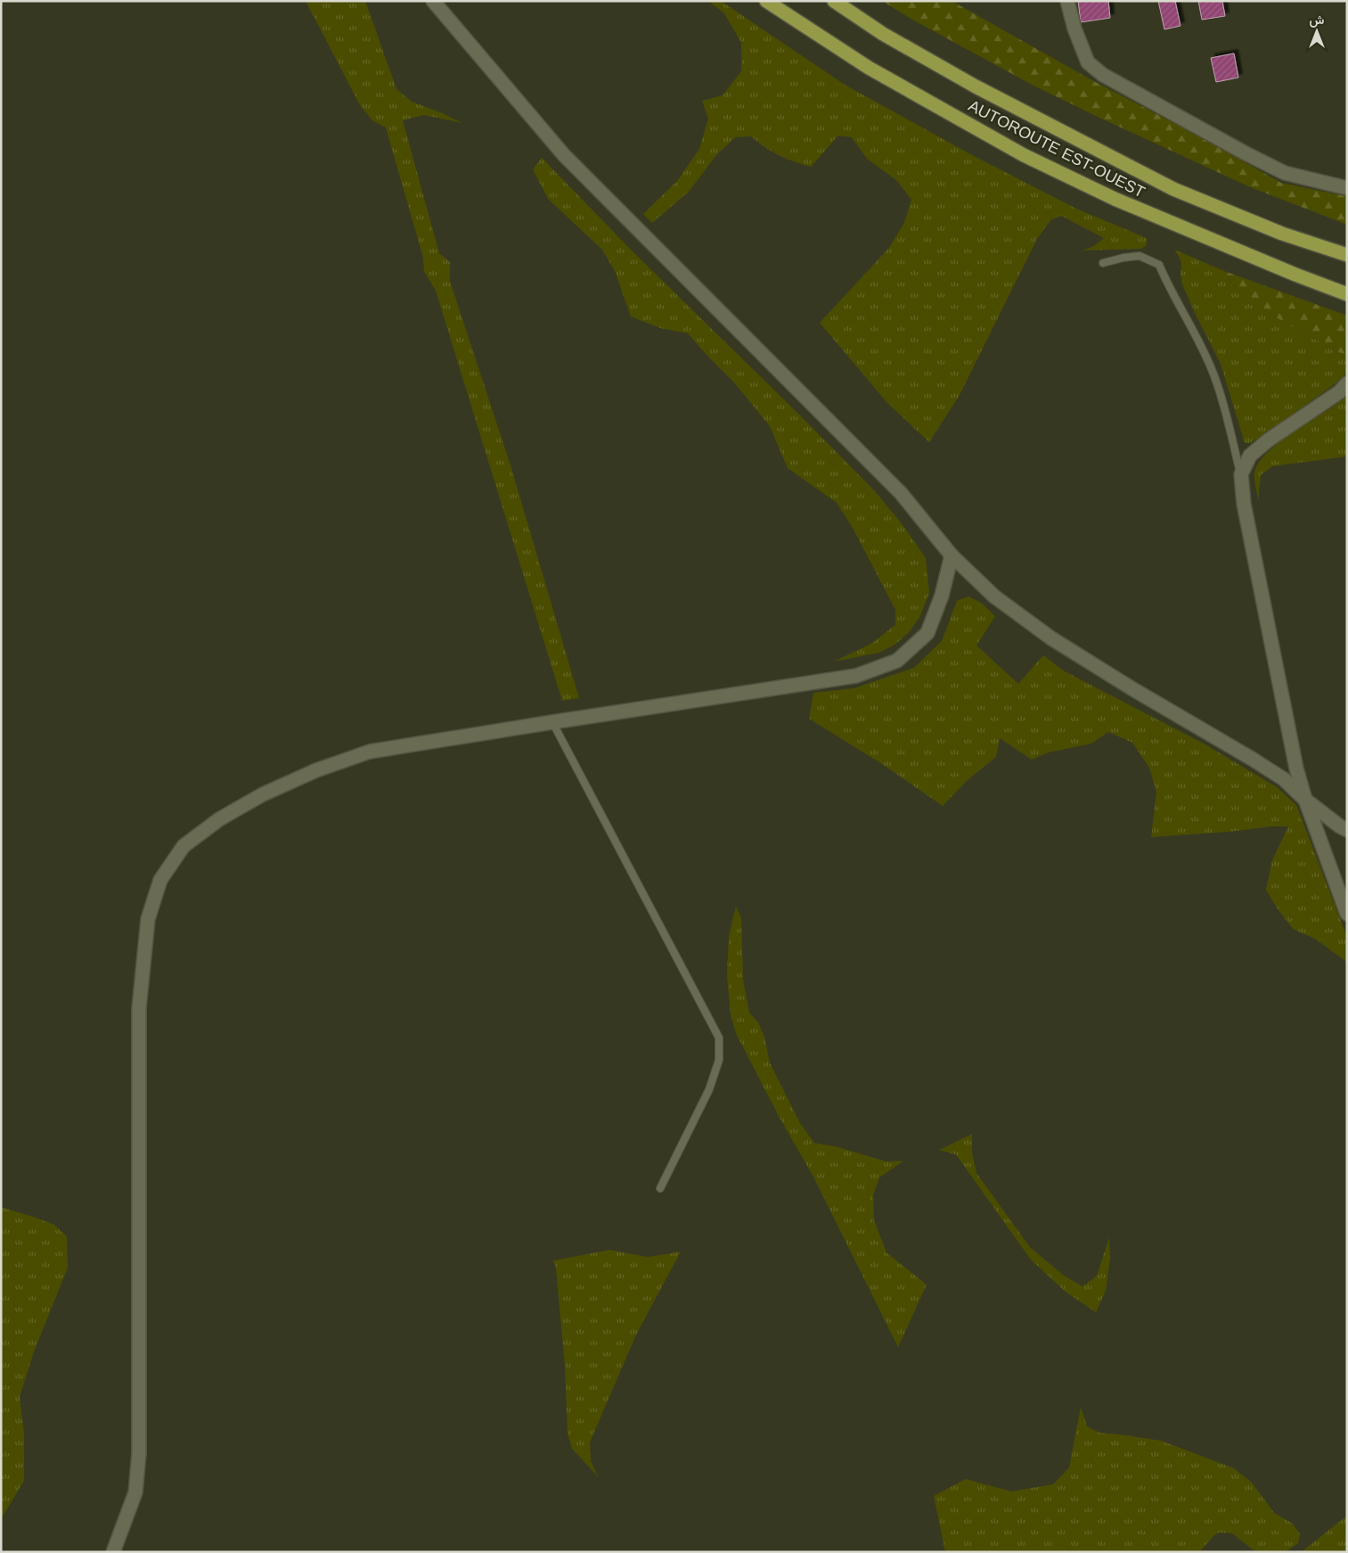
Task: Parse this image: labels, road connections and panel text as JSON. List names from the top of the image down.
{
  "streets": {
    "highway": ["AUTOROUTE EST-OUEST"]
  },
  "north": "top"
}
